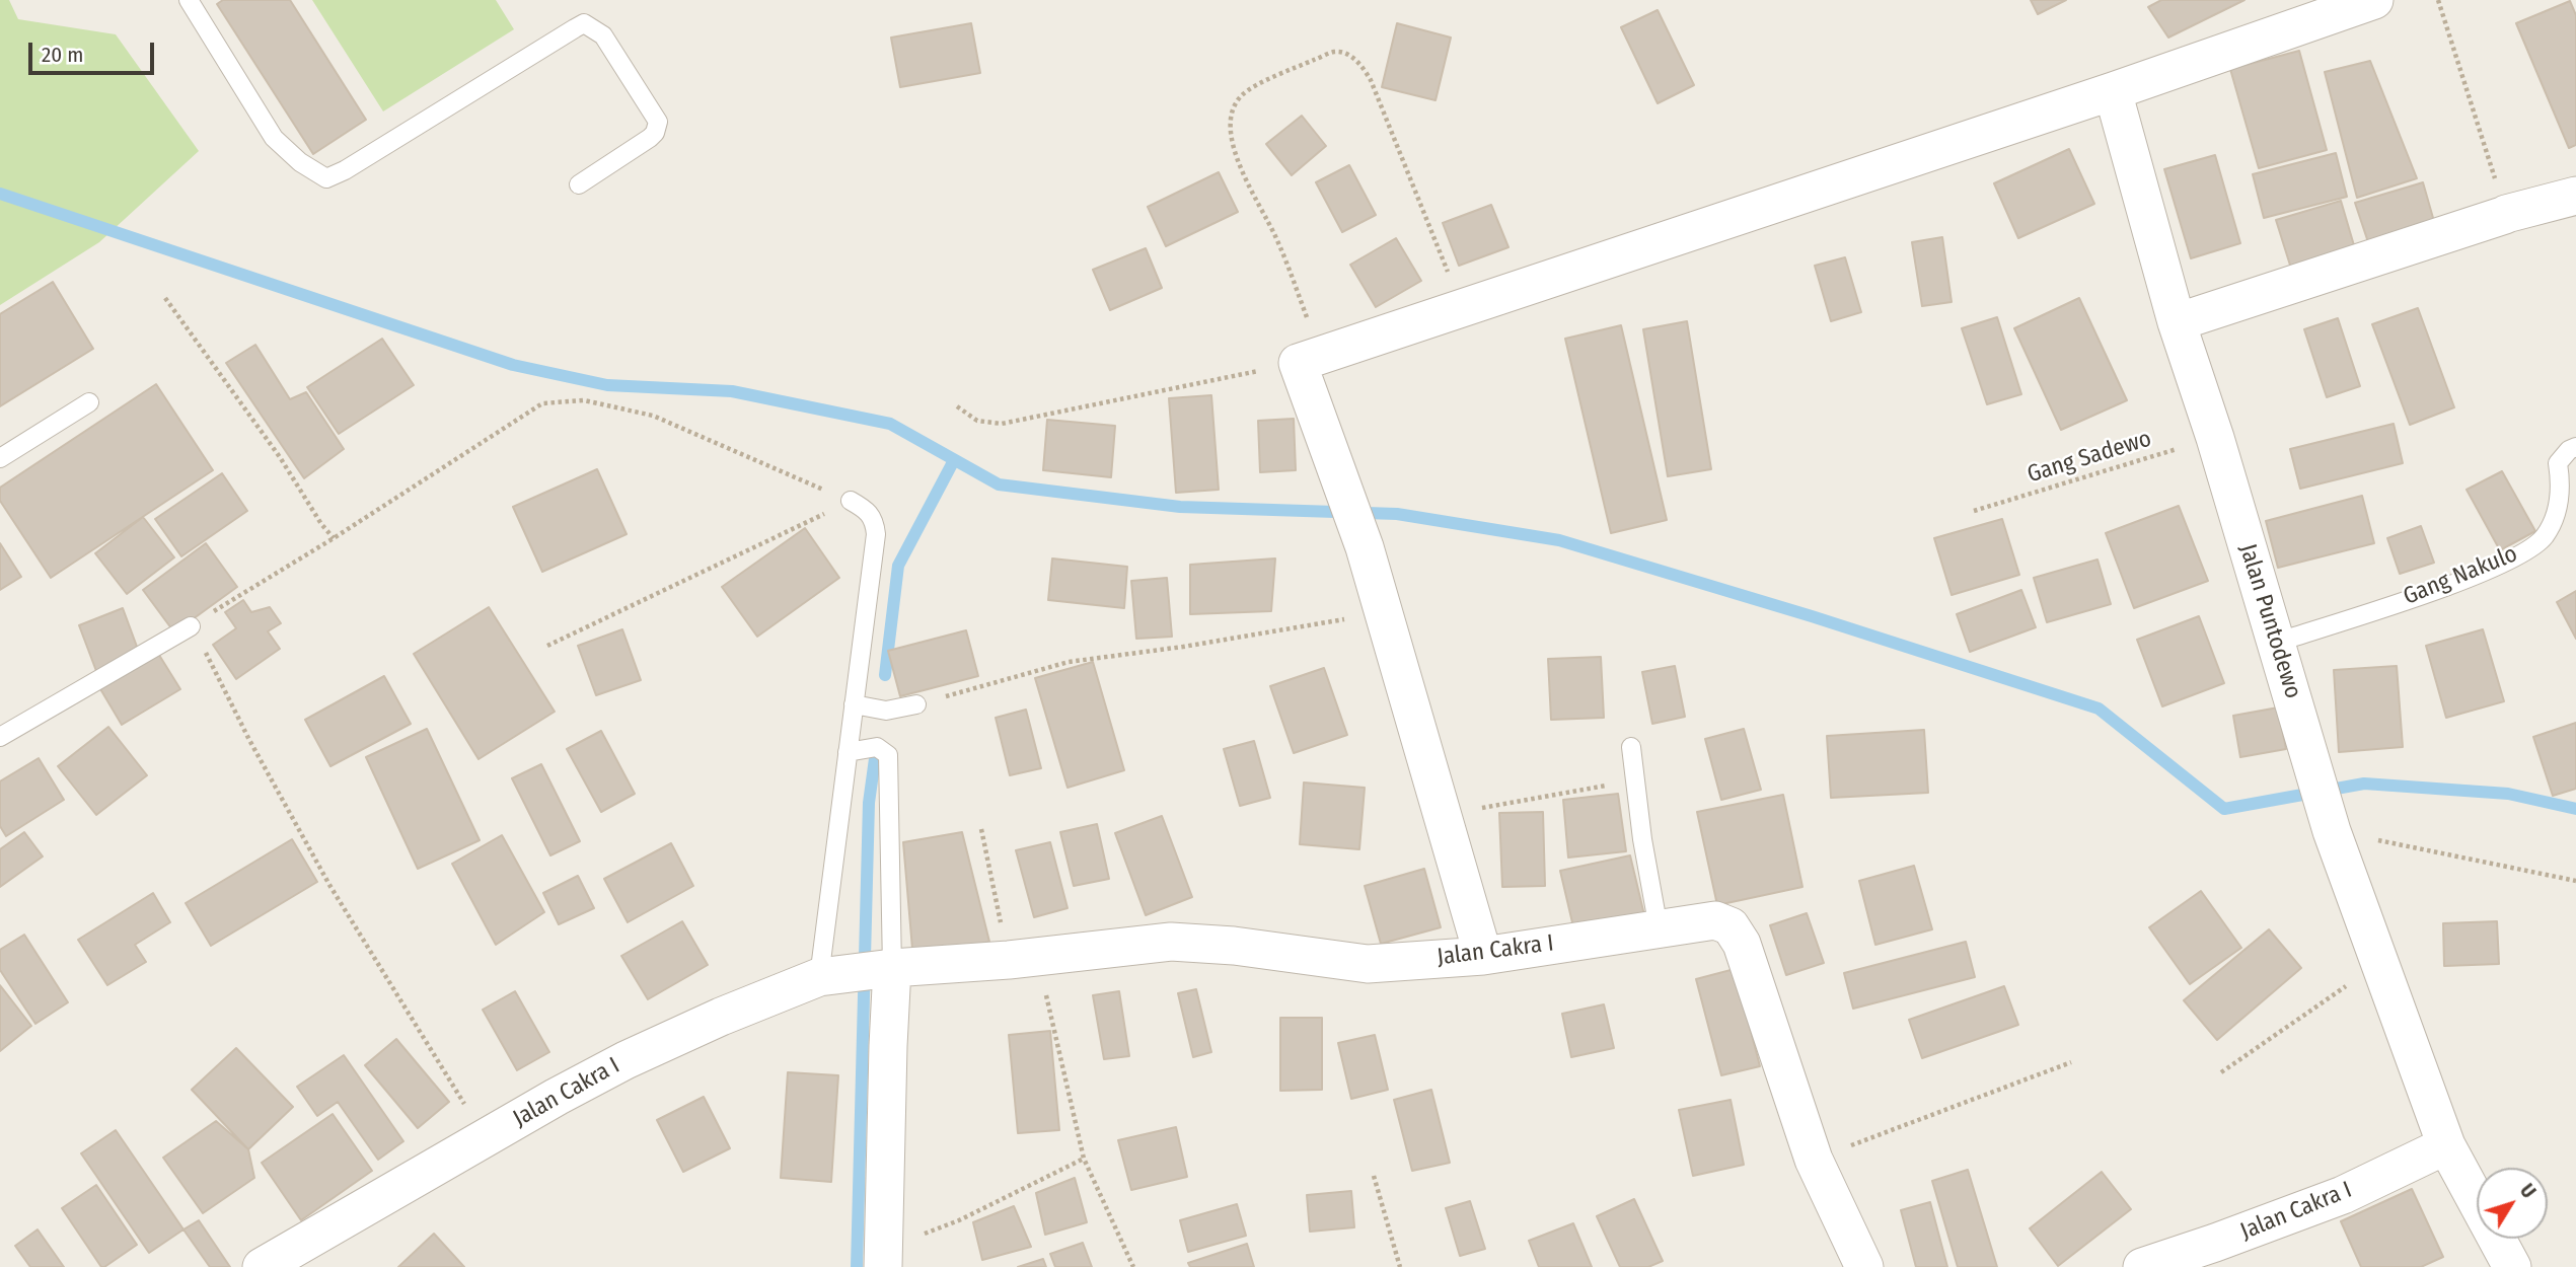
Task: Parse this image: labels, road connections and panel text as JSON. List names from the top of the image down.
{
  "streets": {
    "street": ["Jalan Puntodewo", "Jalan Cakra I"],
    "lane": ["Gang Nakulo"],
    "path": ["Gang Sadewo"]
  },
  "crossings": [
    ["Gang Sadewo", "Jalan Puntodewo"],
    ["Gang Nakulo", "Jalan Puntodewo"],
    ["Jalan Puntodewo", "Jalan Cakra I"]
  ],
  "scale_bar": "20 m",
  "north": "top right"
}
